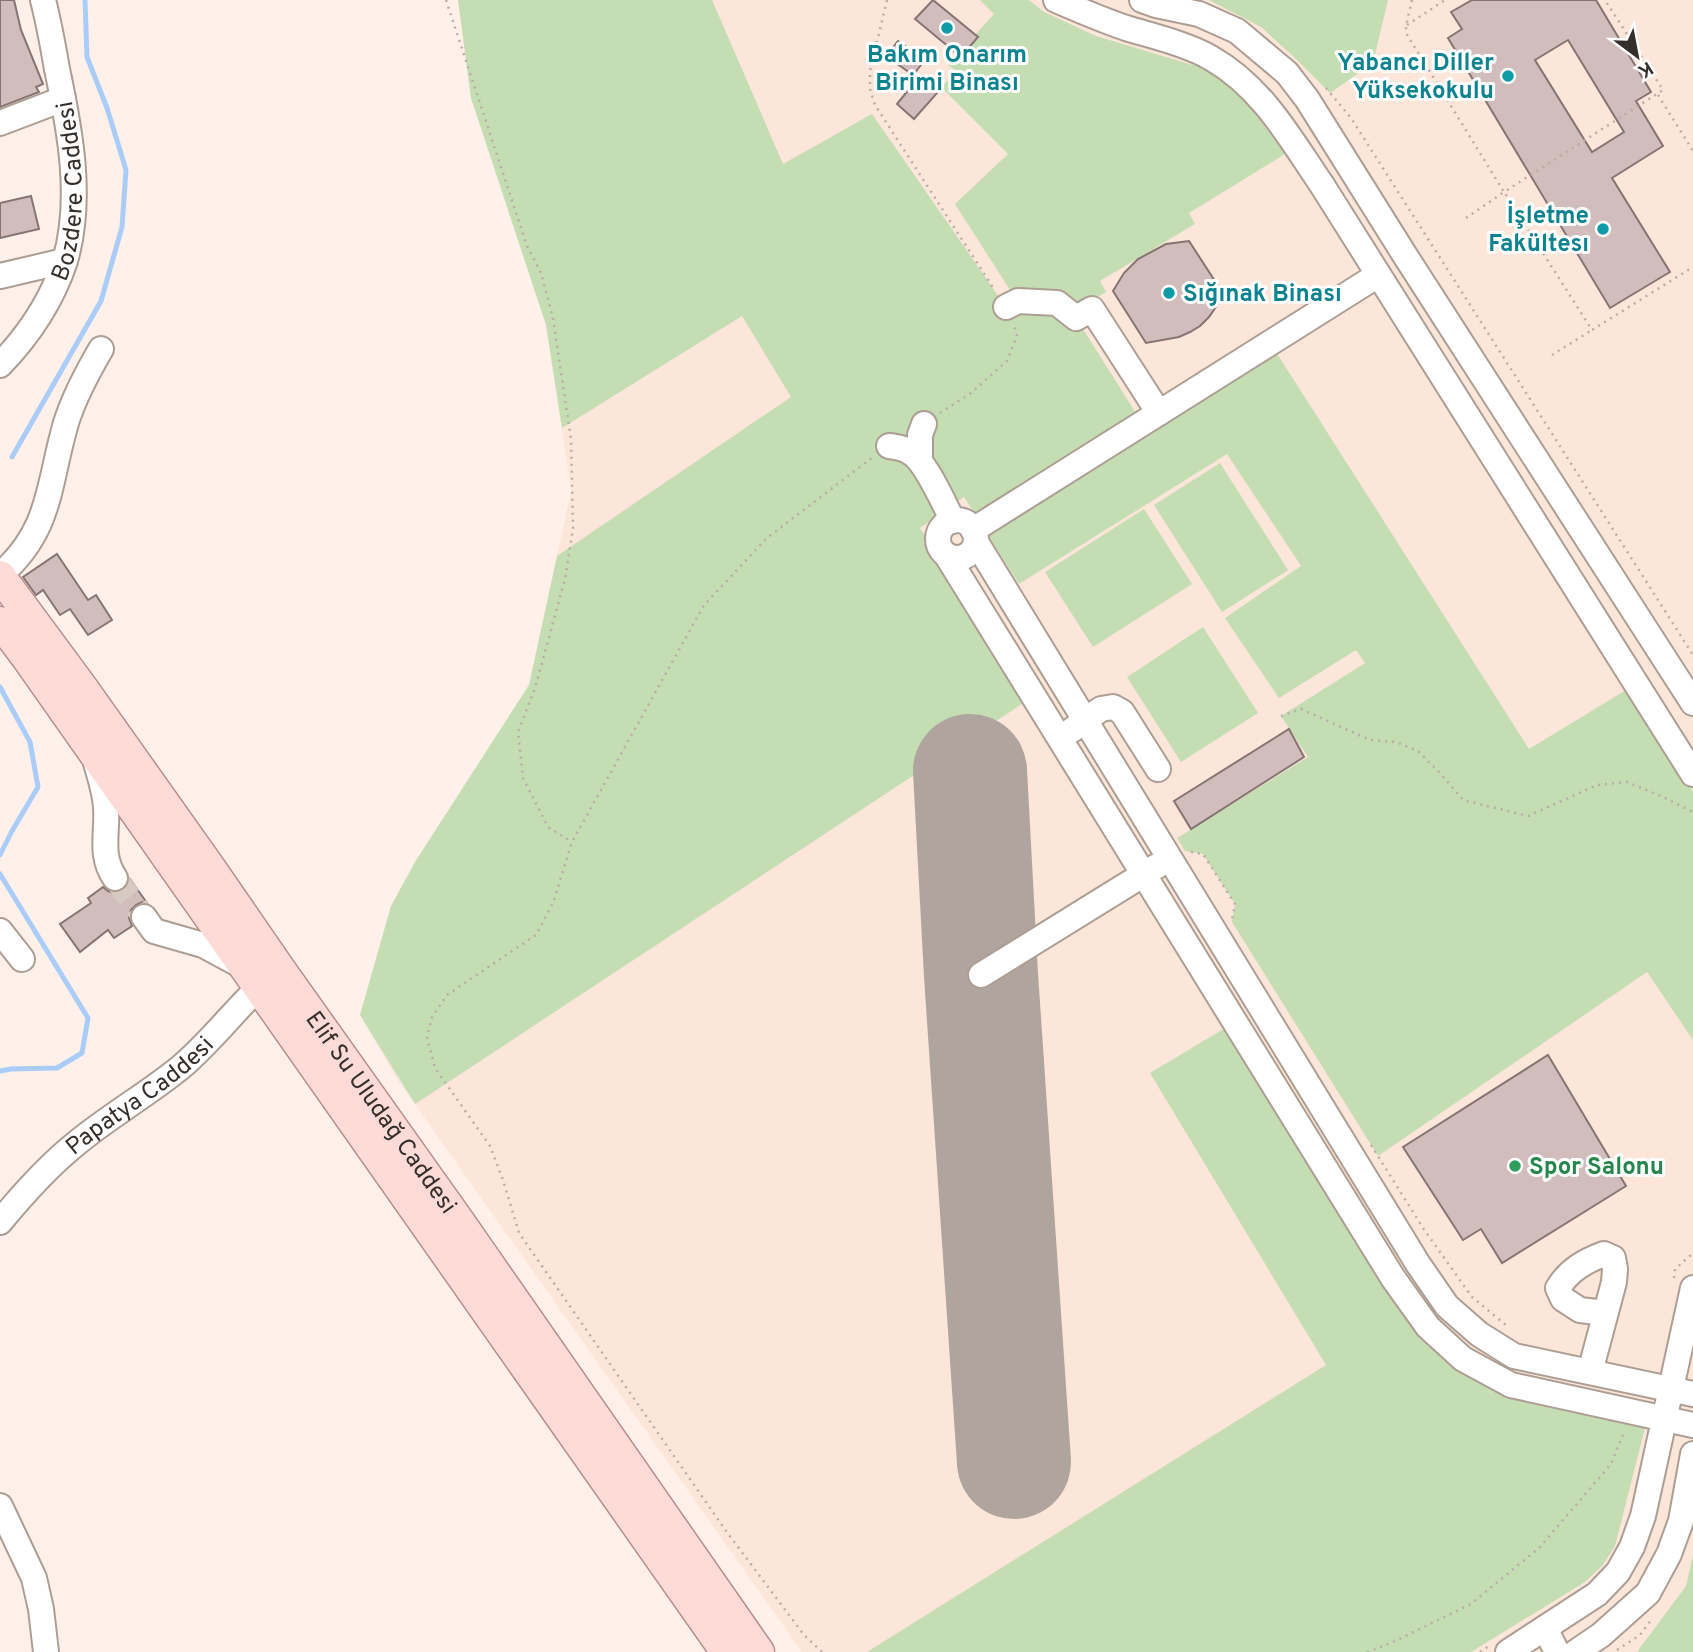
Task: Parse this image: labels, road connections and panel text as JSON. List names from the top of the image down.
{
  "streets": {
    "main road": ["Elif Su Uludağ Caddesi"],
    "street": ["Bozdere Caddesi", "Papatya Caddesi"]
  },
  "crossings": [
    ["Papatya Caddesi", "Elif Su Uludağ Caddesi"]
  ],
  "places": [
    "Bakım Onarım Birimi Binası",
    "Yabancı Diller Yüksekokulu",
    "İşletme Fakültesı",
    "Sığınak Binası",
    "Spor Salonu"
  ],
  "north": "bottom right"
}
